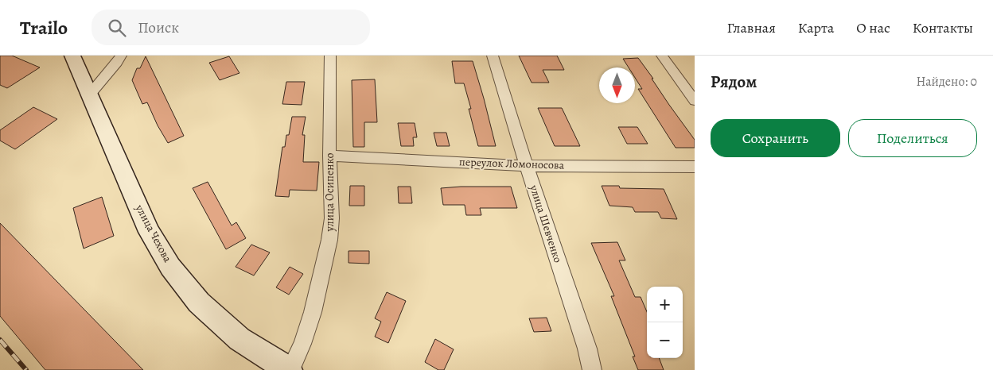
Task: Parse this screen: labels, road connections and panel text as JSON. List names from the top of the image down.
{
  "streets": {
    "main road": ["улица Чехова"],
    "street": ["переулок Ломоносова", "улица Осипенко", "улица Шевченко"]
  },
  "crossings": [
    ["переулок Ломоносова", "улица Осипенко"],
    ["переулок Ломоносова", "улица Шевченко"],
    ["улица Осипенко", "улица Чехова"]
  ],
  "north": "bottom",
  "page": {
    "header": "Trailo",
    "search": "Поиск",
    "nav": [
      "Главная",
      "Карта",
      "О нас",
      "Контакты"
    ],
    "heading": ["Рядом", "Найдено: 0"],
    "buttons": ["Сохранить", "Поделиться"],
    "map_buttons": ["+", "−"]
  }
}
